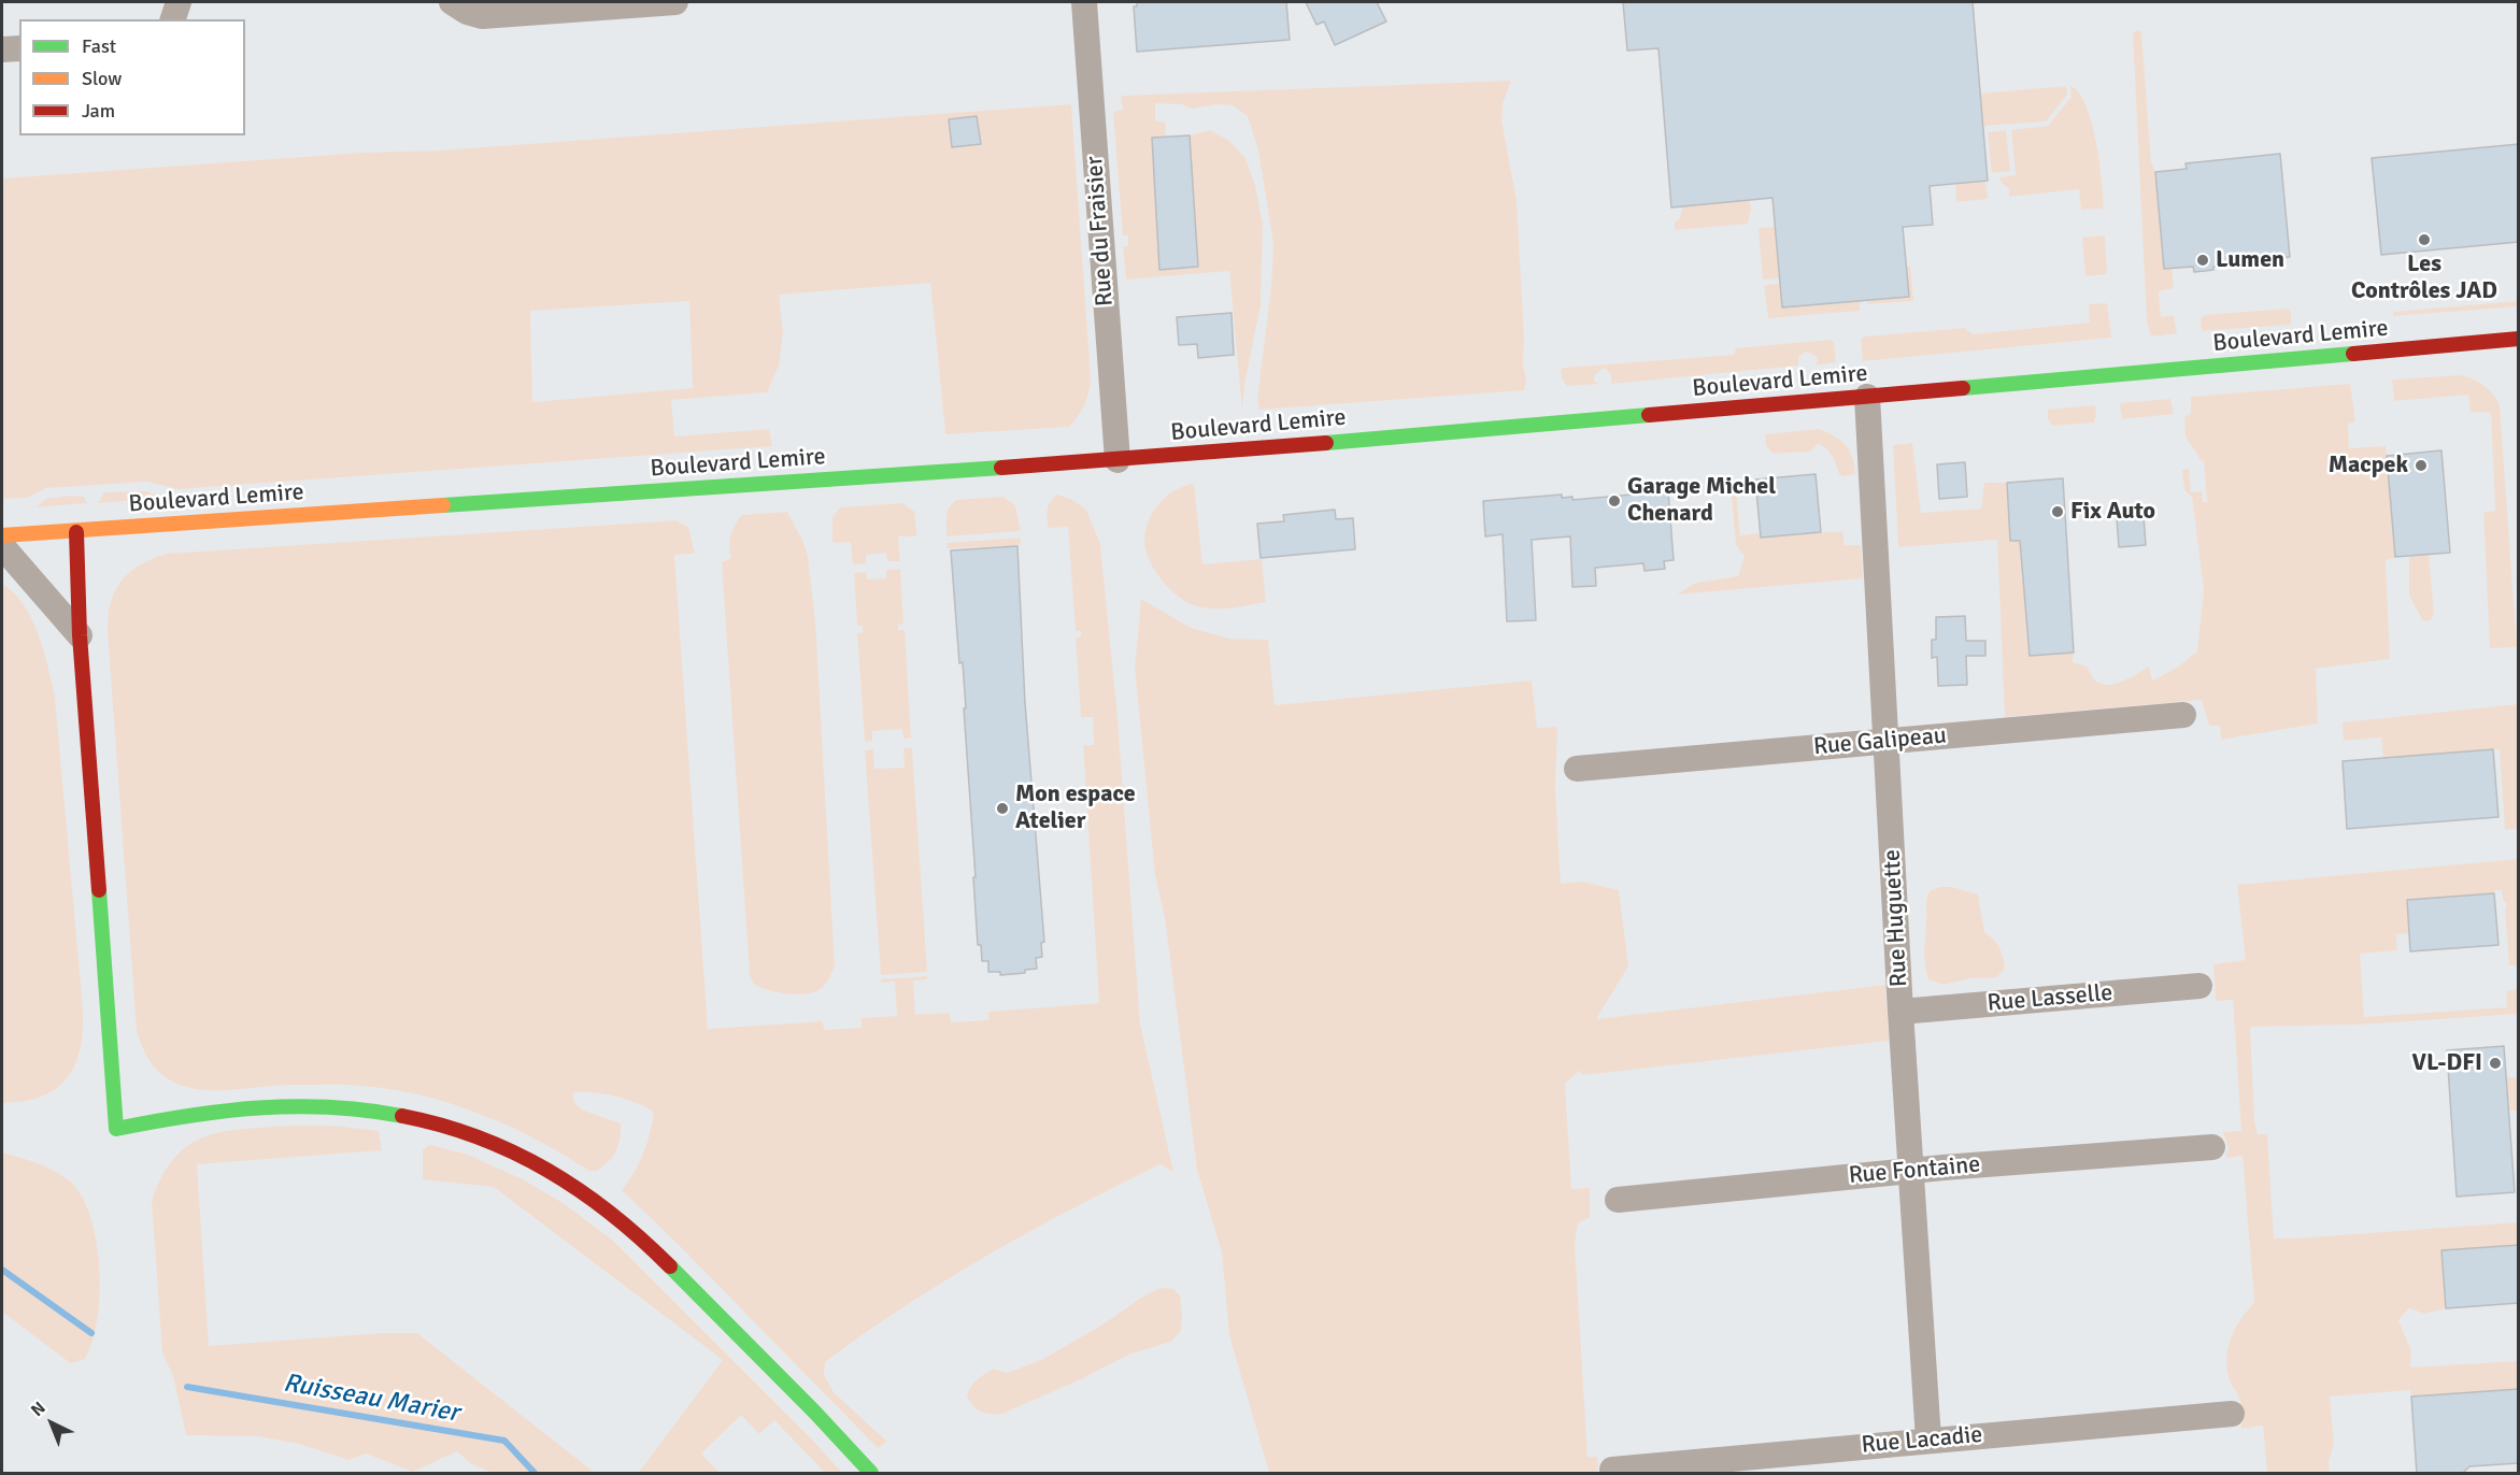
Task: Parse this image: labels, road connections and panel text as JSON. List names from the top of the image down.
{
  "streets": {
    "main road": ["Boulevard Lemire"],
    "street": [
      "Rue du Fraisier",
      "Rue Galipeau",
      "Rue Huguette",
      "Rue Lasselle",
      "Rue Fontaine",
      "Rue Lacadie"
    ]
  },
  "crossings": [
    ["Rue du Fraisier", "Boulevard Lemire"],
    ["Boulevard Lemire", "Rue Huguette"],
    ["Rue Galipeau", "Rue Huguette"],
    ["Rue Huguette", "Rue Lasselle"],
    ["Rue Huguette", "Rue Fontaine"],
    ["Rue Huguette", "Rue Lacadie"]
  ],
  "water": ["Ruisseau Marier"],
  "places": [
    "Les Contrôles JAD",
    "Lumen",
    "Macpek",
    "Garage Michel Chenard",
    "Fix Auto",
    "Mon espace Atelier",
    "VL-DFI"
  ],
  "legend": ["Fast", "Slow", "Jam"],
  "north": "top left"
}
